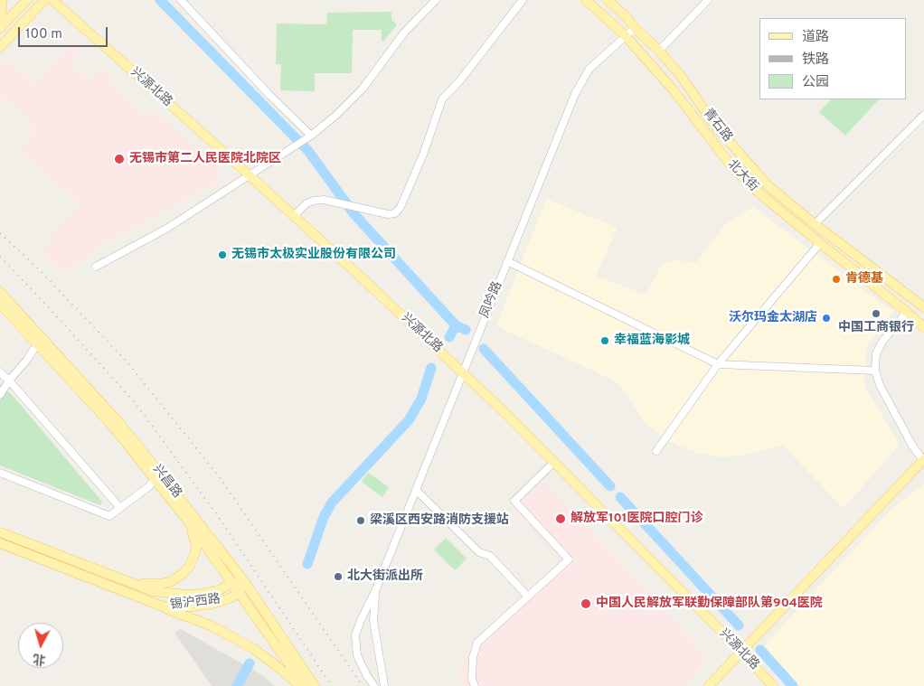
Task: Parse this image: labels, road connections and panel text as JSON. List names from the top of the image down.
{
  "streets": {
    "main road": [
      "兴源北路",
      "青石路",
      "北大街",
      "兴昌路",
      "锡沪西路"
    ],
    "street": ["凤吟路"]
  },
  "crossings": [
    ["兴源北路", "凤吟路"],
    ["青石路", "凤吟路"],
    ["北大街", "凤吟路"],
    ["兴昌路", "锡沪西路"]
  ],
  "places": [
    "无锡市第二人民医院北院区",
    "无锡市太极实业股份有限公司",
    "肯德基",
    "中国工商银行",
    "沃尔玛金太湖店",
    "幸福蓝海影城",
    "解放军101医院口腔门诊",
    "梁溪区西安路消防支援站",
    "北大街派出所",
    "中国人民解放军联勤保障部队第904医院"
  ],
  "legend": ["道路", "铁路", "公园"],
  "scale_bar": "100 m",
  "north": "bottom"
}
